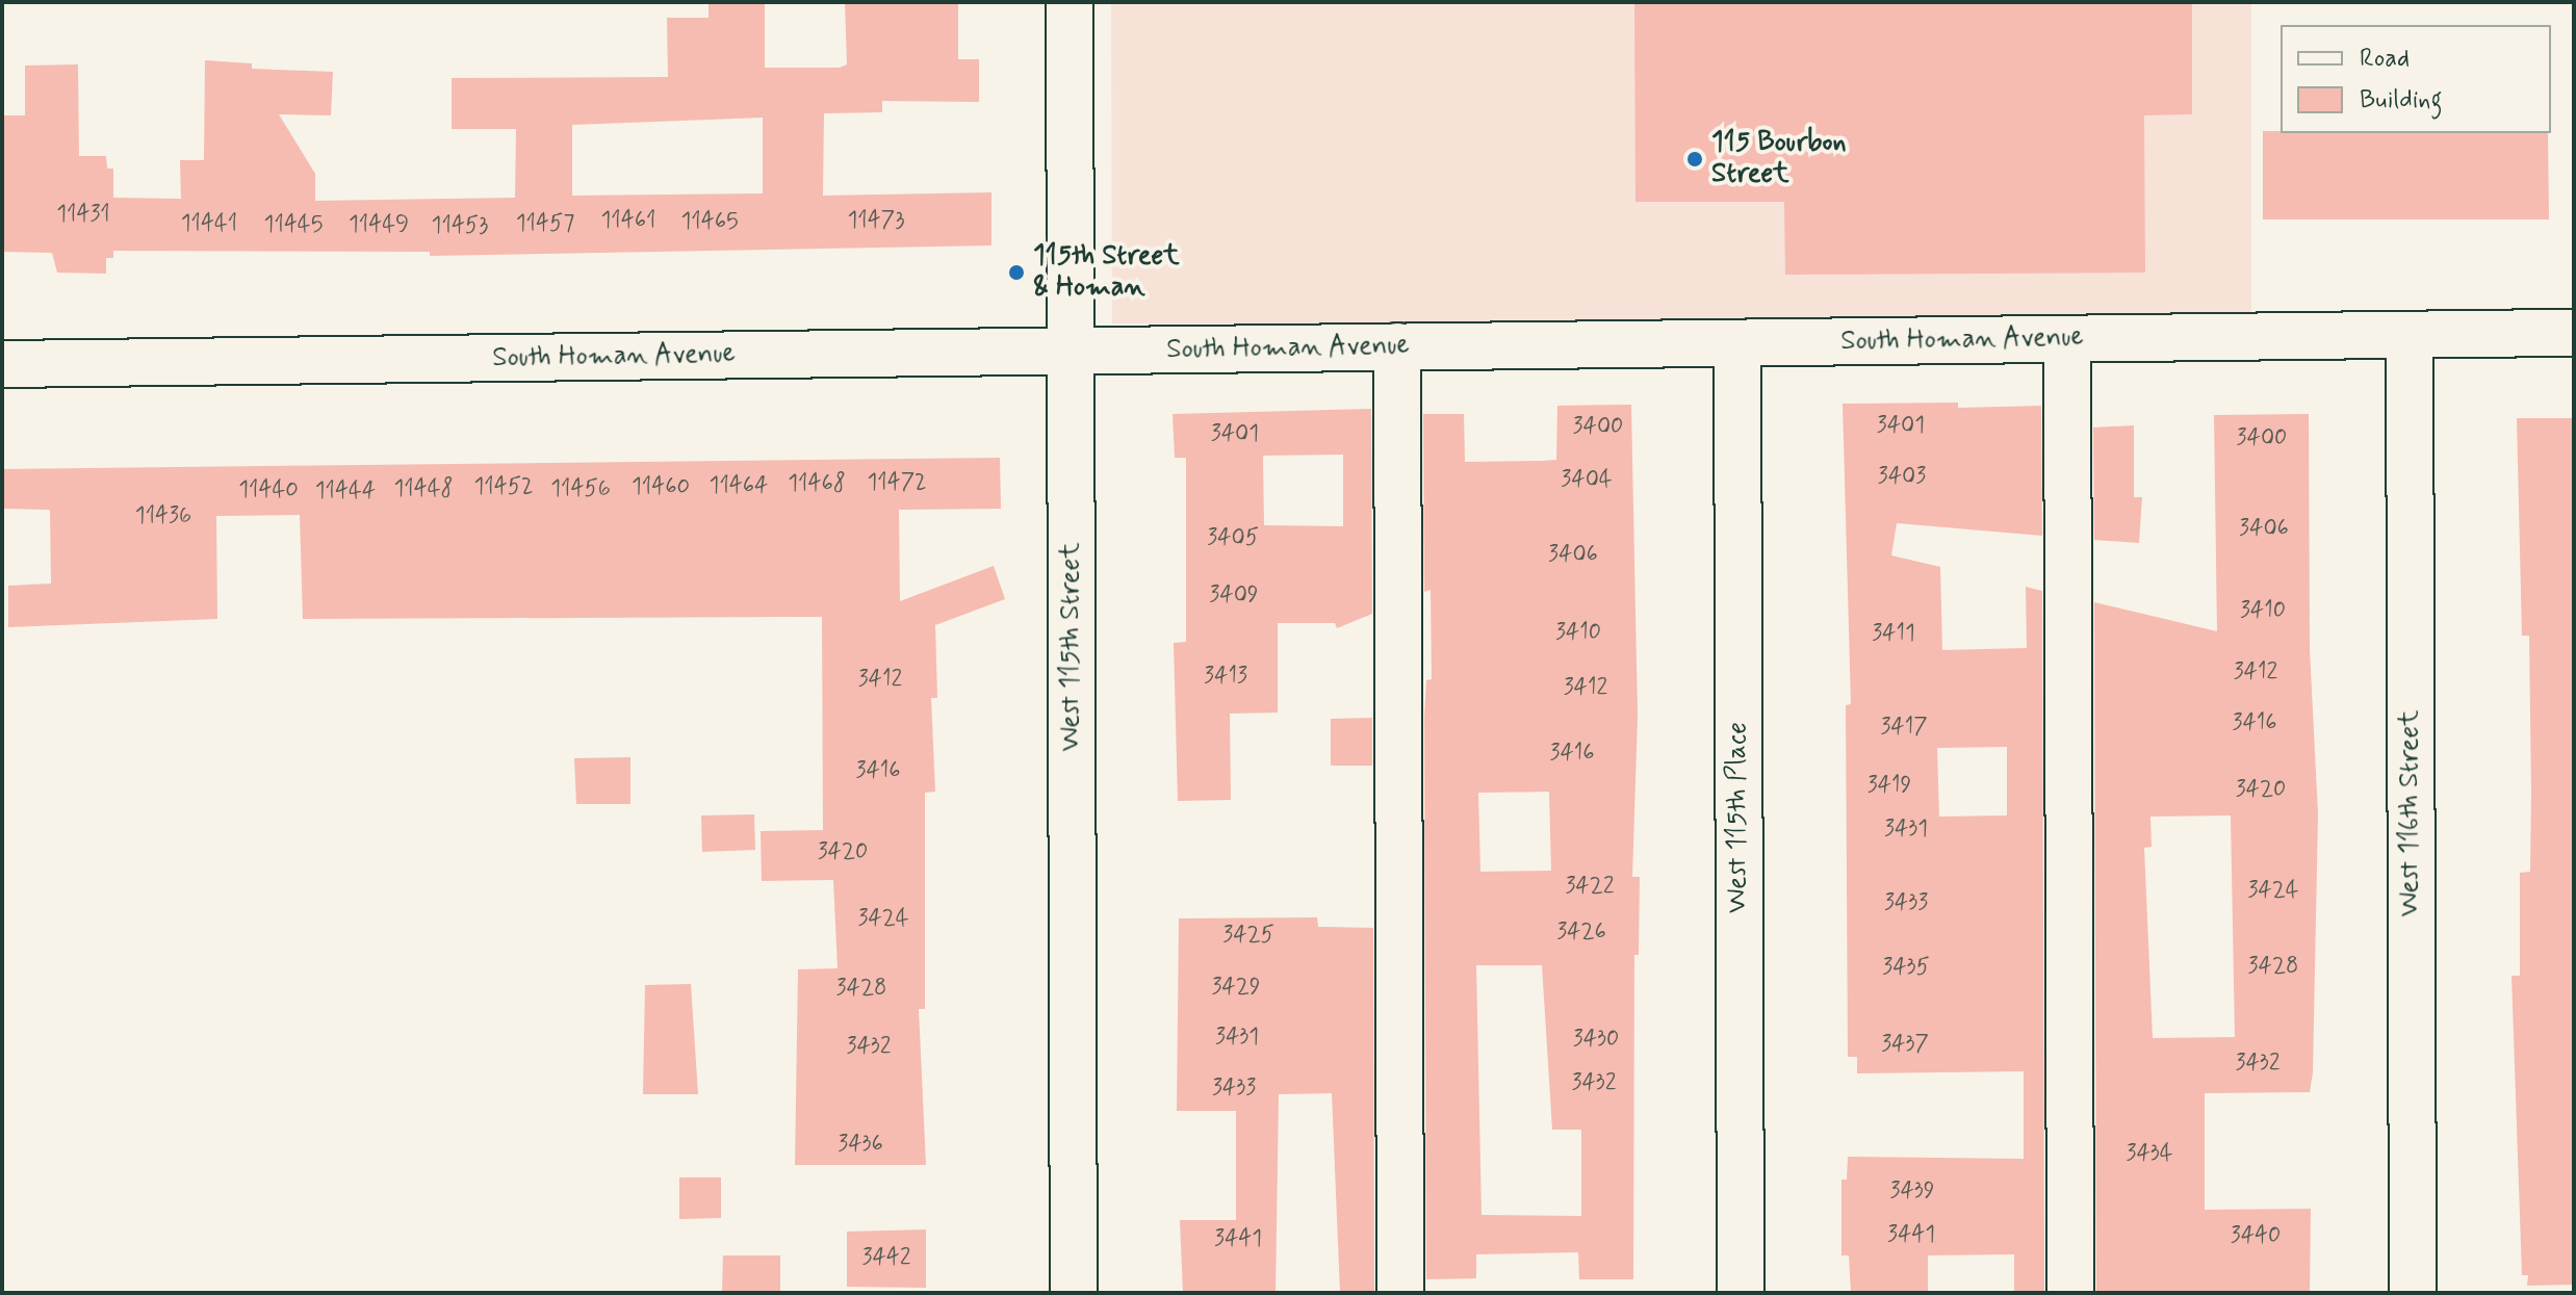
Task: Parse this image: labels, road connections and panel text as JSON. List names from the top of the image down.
{
  "streets": {
    "street": [
      "South Homan Avenue",
      "West 115th Street",
      "West 116th Street",
      "West 115th Place"
    ]
  },
  "crossings": [
    ["South Homan Avenue", "West 115th Street"],
    ["South Homan Avenue", "West 116th Street"],
    ["South Homan Avenue", "West 115th Place"]
  ],
  "places": ["115 Bourbon Street", "115th Street & Homan"],
  "house_numbers": [
    "11431",
    "11461",
    "11473",
    "11465",
    "11441",
    "11457",
    "11445",
    "11449",
    "11453",
    "3401",
    "3400",
    "3401",
    "3400",
    "3403",
    "3404",
    "11472",
    "11468",
    "11464",
    "11452",
    "11460",
    "11448",
    "11456",
    "11440",
    "11444",
    "11436",
    "3406",
    "3405",
    "3406",
    "3409",
    "3410",
    "3410",
    "3411",
    "3412",
    "3413",
    "3412",
    "3412",
    "3416",
    "3417",
    "3416",
    "3416",
    "3419",
    "3420",
    "3431",
    "3420",
    "3422",
    "3424",
    "3433",
    "3424",
    "3426",
    "3425",
    "3428",
    "3435",
    "3429",
    "3428",
    "3431",
    "3430",
    "3437",
    "3432",
    "3432",
    "3432",
    "3433",
    "3436",
    "3434",
    "3439",
    "3441",
    "3440",
    "3441",
    "3442"
  ],
  "legend": ["Road", "Building"]
}
